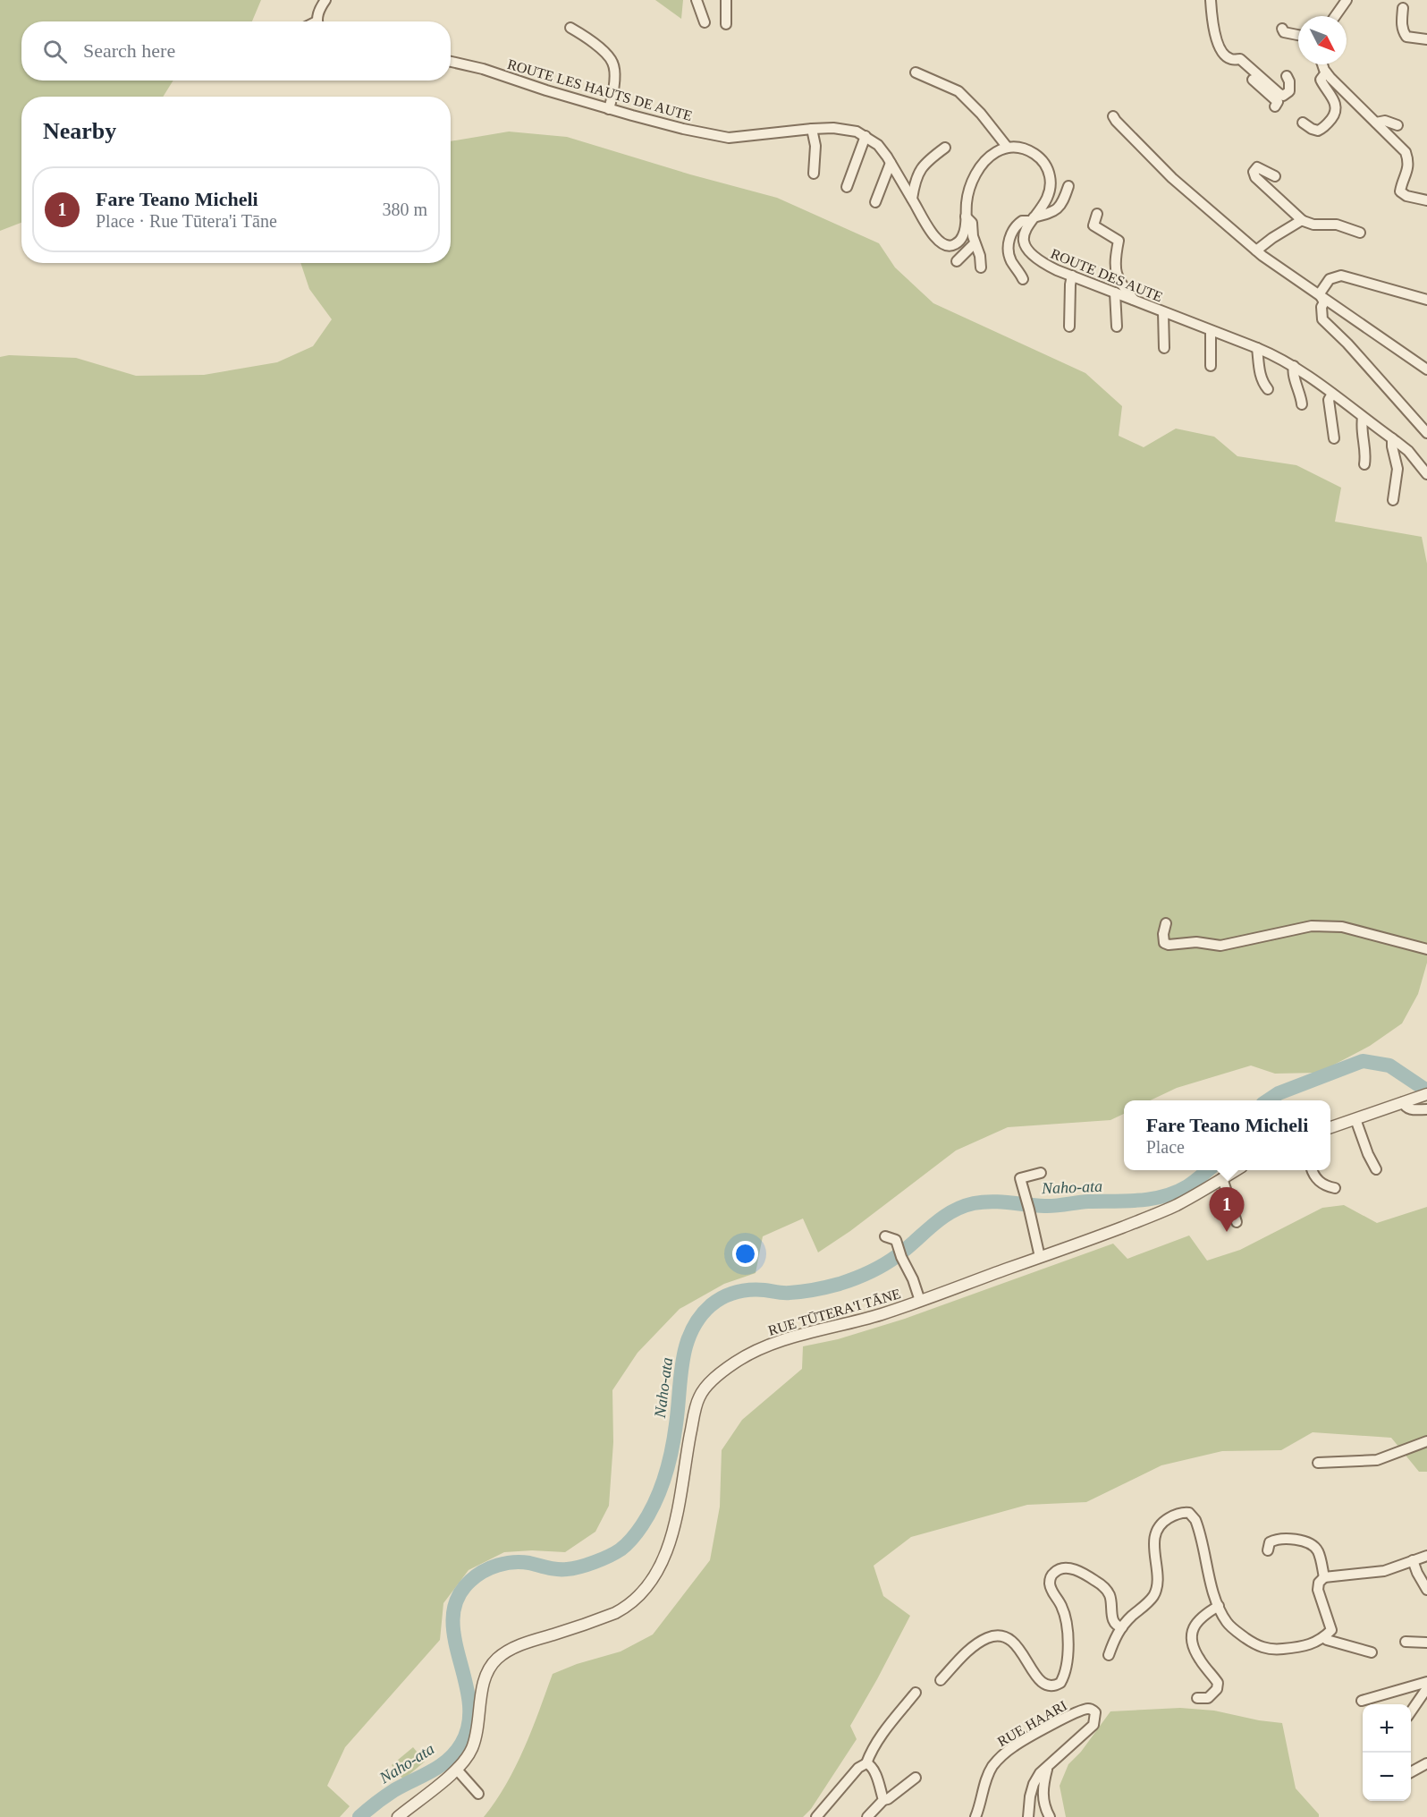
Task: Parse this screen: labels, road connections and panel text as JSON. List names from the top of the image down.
{
  "streets": {
    "street": [
      "ROUTE LES HAUTS DE AUTE",
      "ROUTE DES AUTE",
      "RUE TŪTERA'I TĀNE",
      "RUE HAARI"
    ]
  },
  "water": ["Naho-ata"],
  "north": "bottom right",
  "page": {
    "search": "Search here",
    "heading": "Nearby",
    "list": [
      {
        "mark": "1",
        "name": "Fare Teano Micheli",
        "note": "Place · Rue Tūtera'i Tāne",
        "value": "380 m"
      }
    ],
    "popup": ["Fare Teano Micheli", "Place"],
    "pins": "1",
    "map_buttons": ["+", "−"]
  }
}
